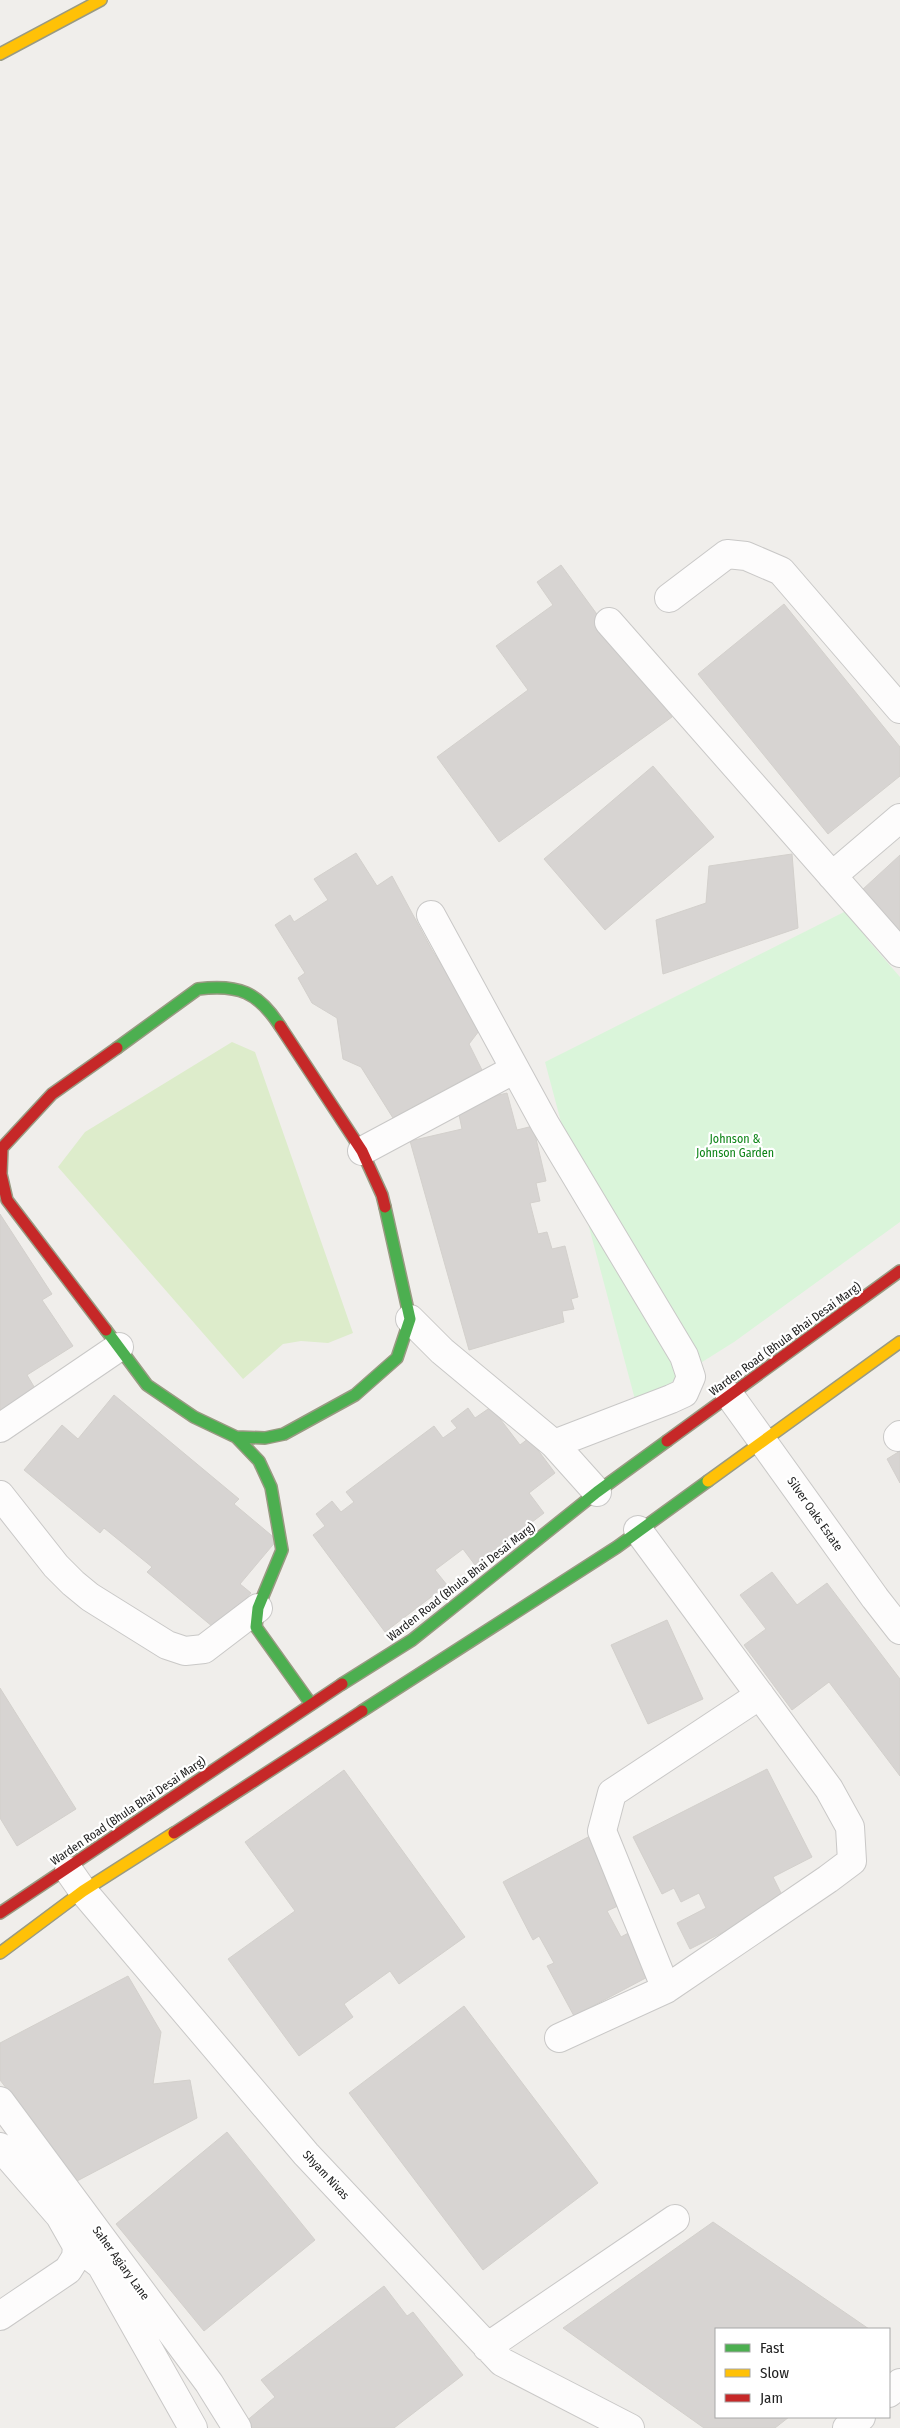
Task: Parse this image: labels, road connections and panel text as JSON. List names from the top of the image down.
{
  "streets": {
    "main road": ["Warden Road (Bhula Bhai Desai Marg)"],
    "street": ["Silver Oaks Estate", "Shyam Nivas", "Saher Agiary Lane"]
  },
  "crossings": [
    ["Warden Road (Bhula Bhai Desai Marg)", "Silver Oaks Estate"],
    ["Warden Road (Bhula Bhai Desai Marg)", "Shyam Nivas"]
  ],
  "parks": ["Johnson & Johnson Garden"],
  "legend": ["Fast", "Slow", "Jam"]
}
